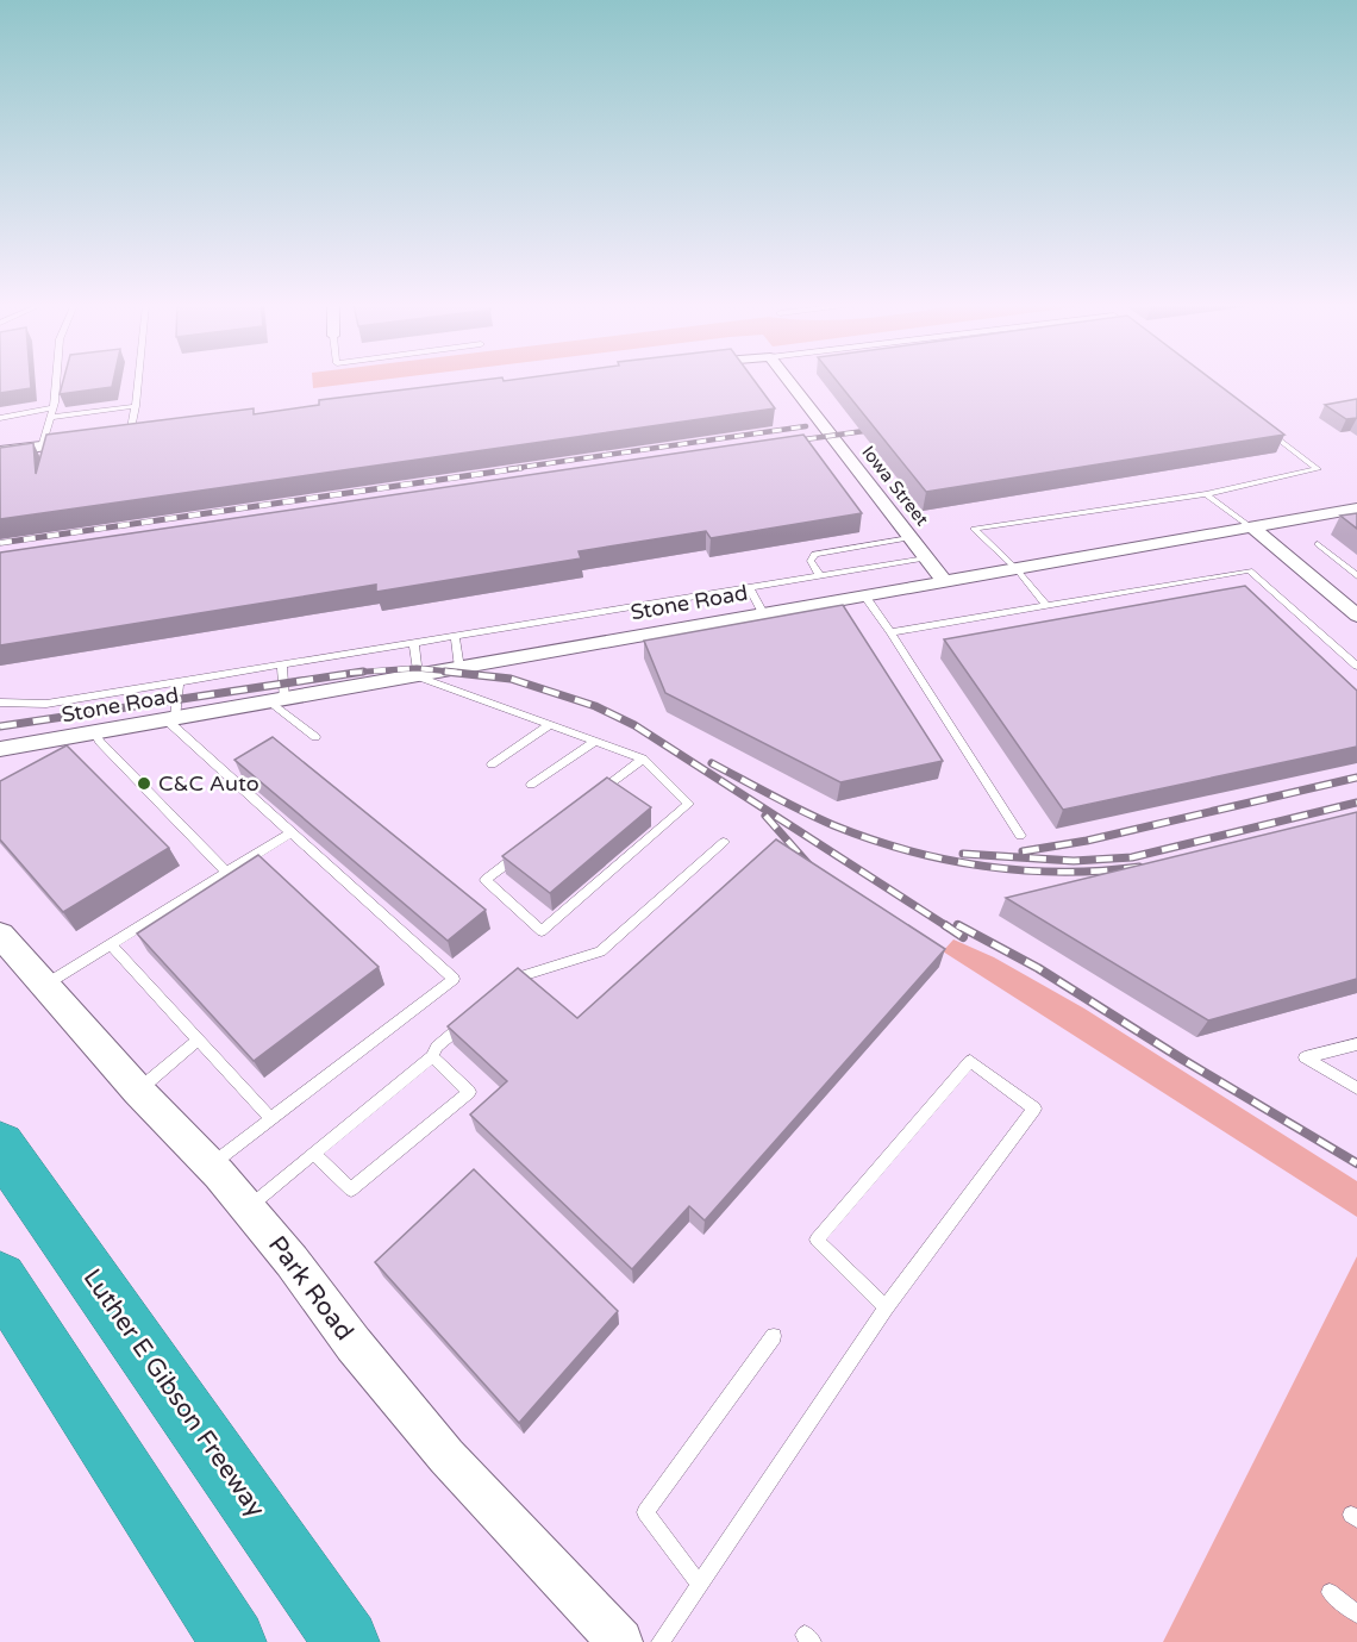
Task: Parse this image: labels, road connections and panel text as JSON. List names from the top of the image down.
{
  "streets": {
    "highway": ["Luther E Gibson Freeway"],
    "street": ["Iowa Street", "Stone Road", "Park Road"]
  },
  "crossings": [
    ["Iowa Street", "Stone Road"]
  ],
  "places": ["C&C Auto"]
}
